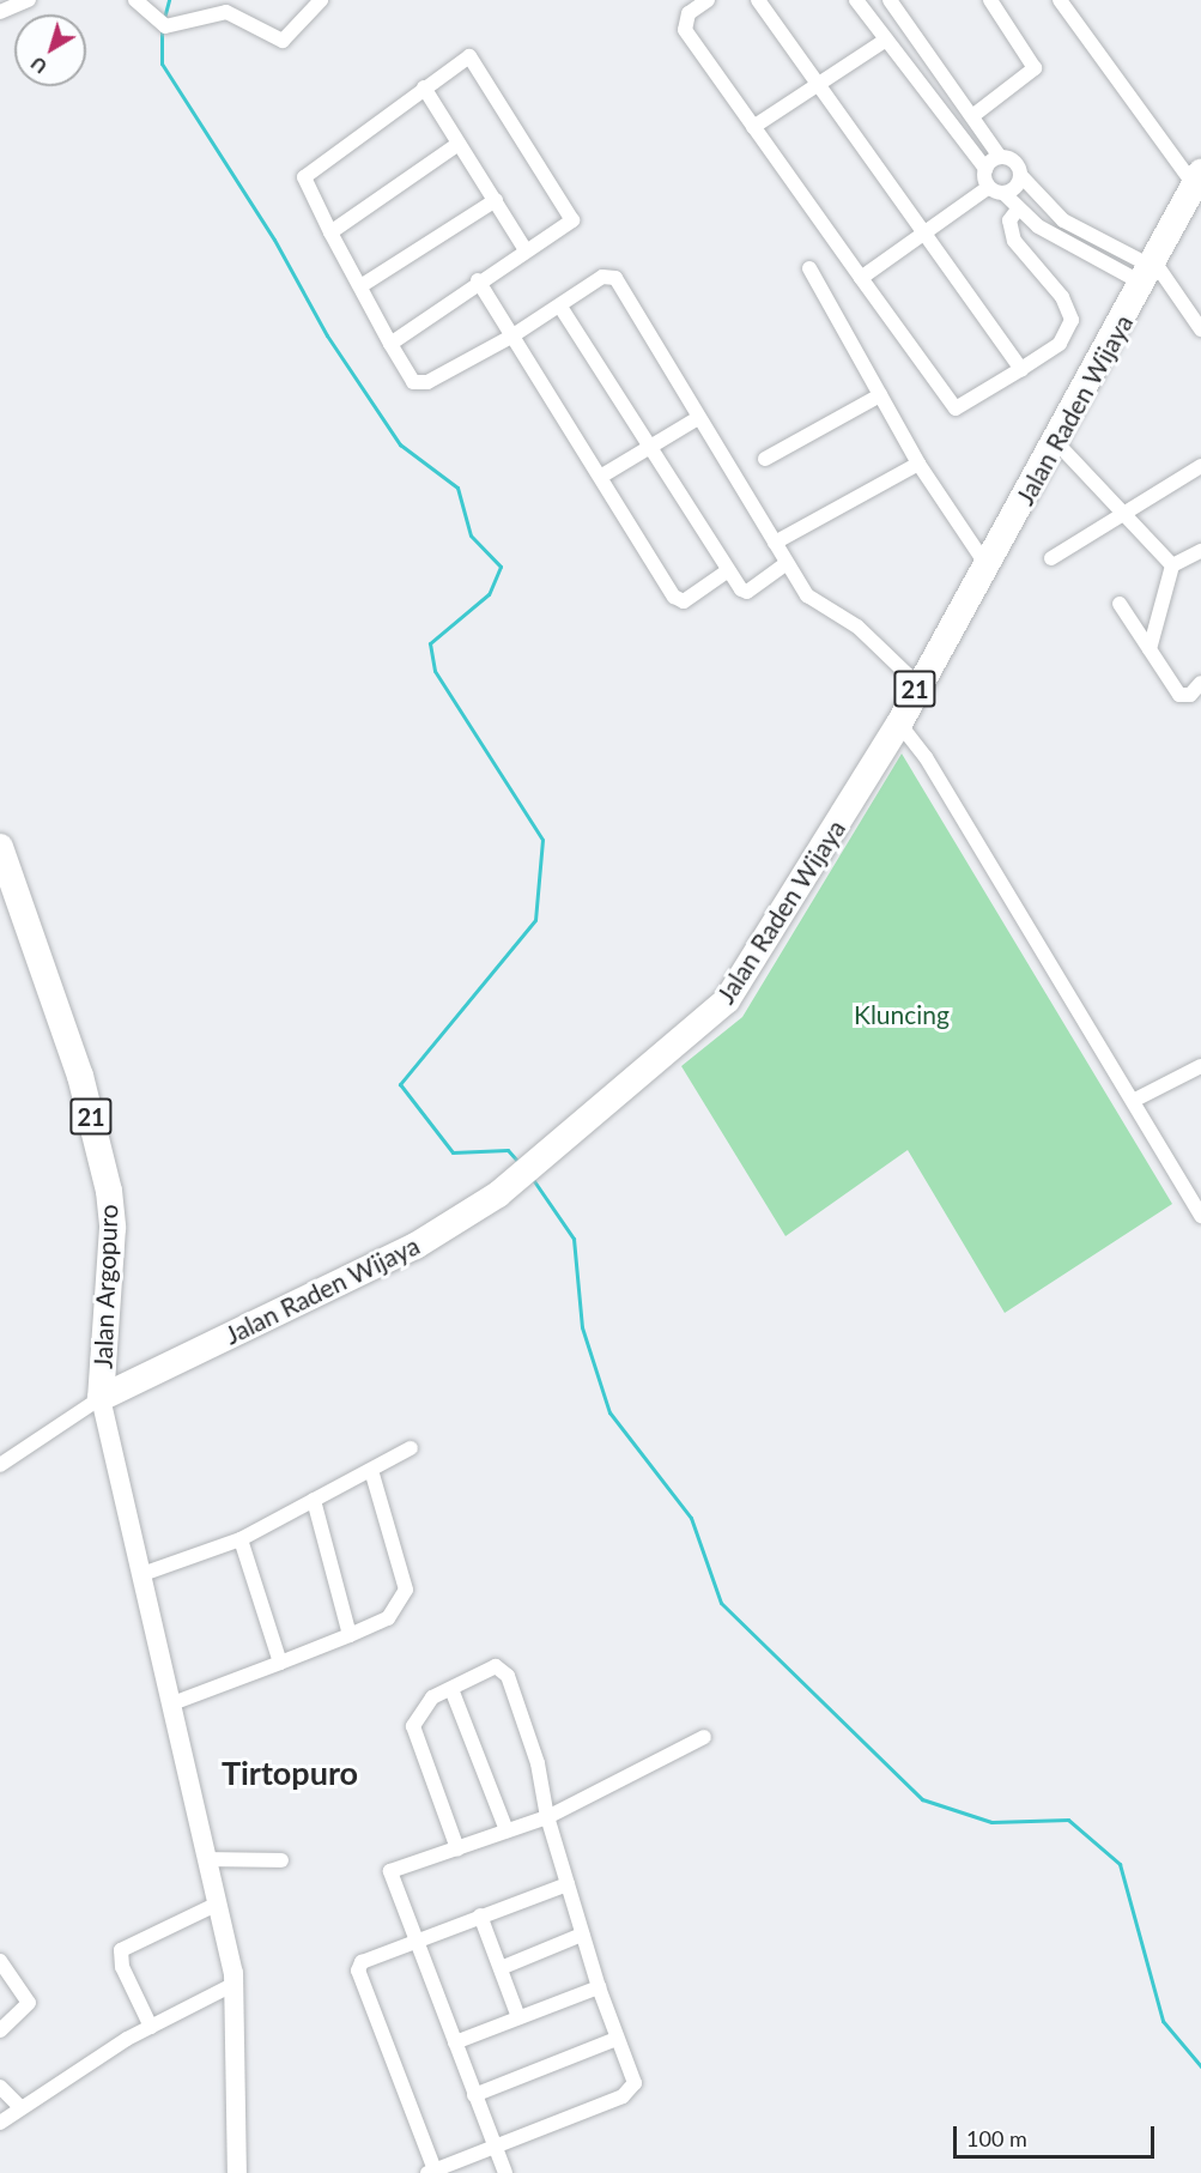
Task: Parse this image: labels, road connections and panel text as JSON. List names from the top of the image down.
{
  "streets": {
    "highway": ["Jalan Raden Wijaya", "21", "Jalan Argopuro"]
  },
  "crossings": [
    ["Jalan Raden Wijaya", "Jalan Argopuro"]
  ],
  "districts": ["Tirtopuro"],
  "parks": ["Kluncing"],
  "scale_bar": "100 m",
  "north": "bottom left"
}
